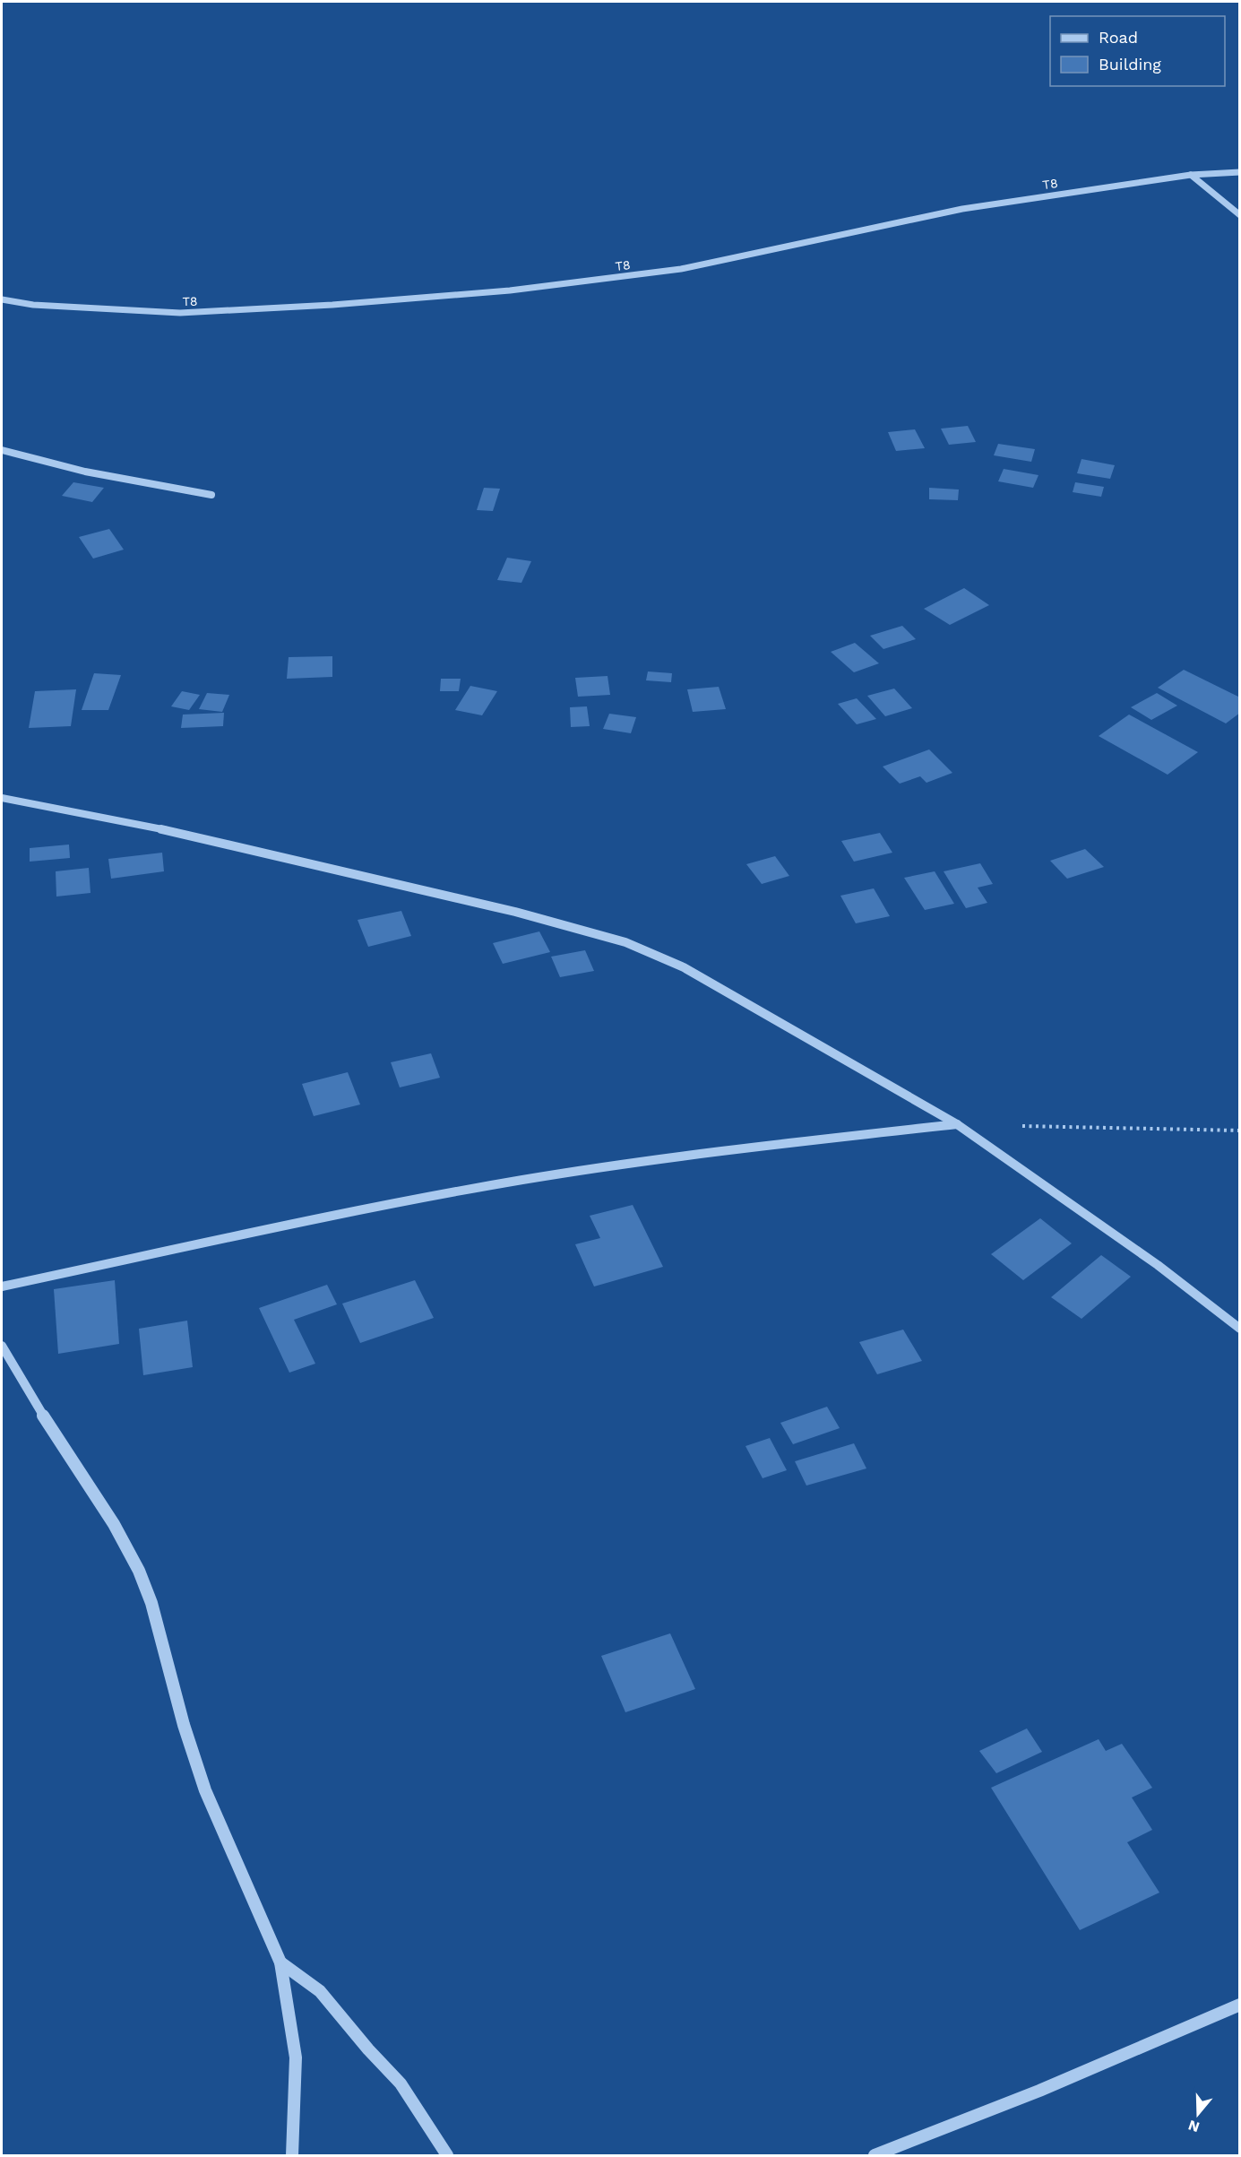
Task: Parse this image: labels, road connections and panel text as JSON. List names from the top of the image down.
{
  "streets": {
    "street": ["T8"]
  },
  "legend": ["Road", "Building"],
  "north": "bottom"
}
